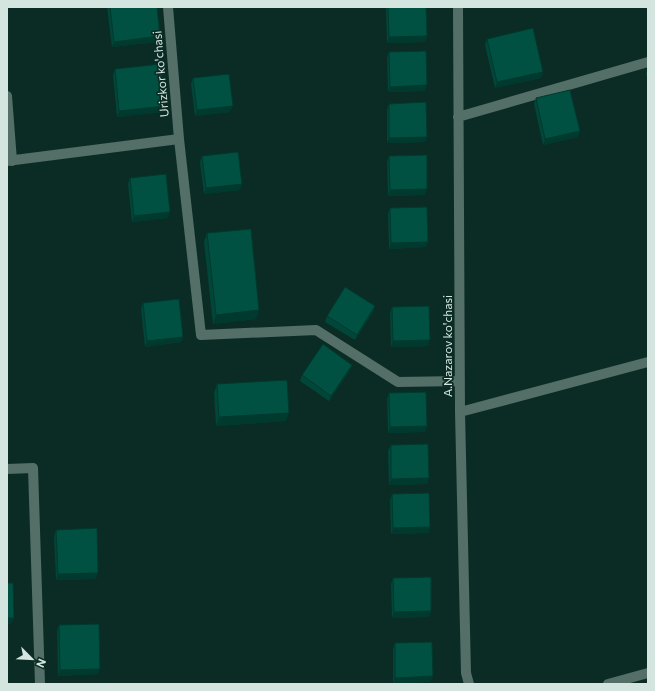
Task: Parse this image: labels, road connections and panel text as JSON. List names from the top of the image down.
{
  "streets": {
    "street": ["Urizkor ko'chasi", "A.Nazarov ko'chasi"]
  },
  "crossings": [
    ["Urizkor ko'chasi", "A.Nazarov ko'chasi"]
  ],
  "north": "bottom right"
}
